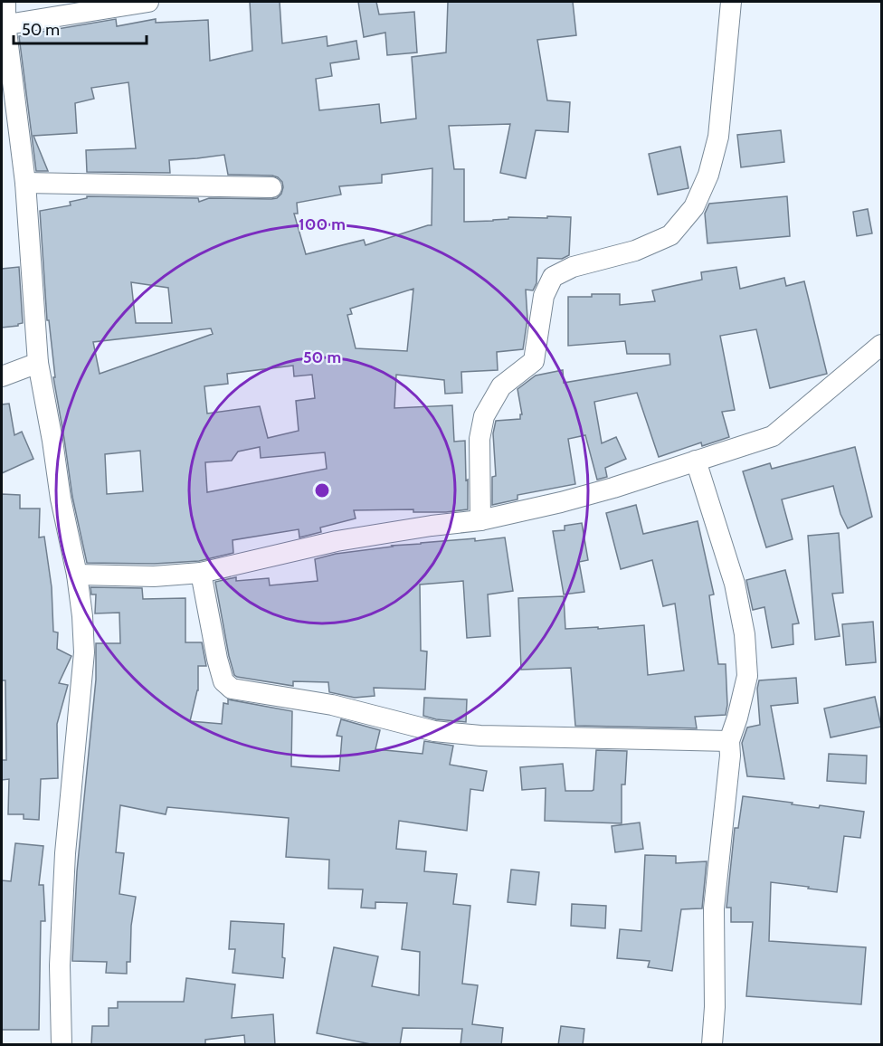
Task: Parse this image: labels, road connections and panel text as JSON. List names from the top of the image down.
{
  "scale_bar": "50 m",
  "rings": ["100 m", "50 m"]
}
